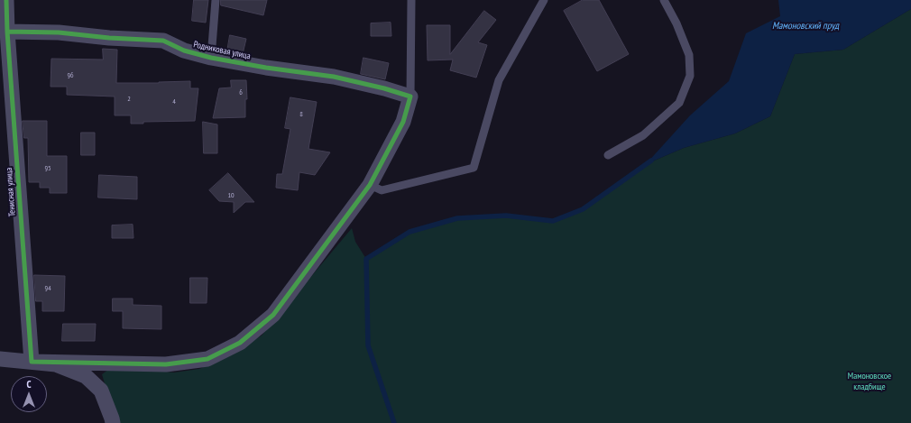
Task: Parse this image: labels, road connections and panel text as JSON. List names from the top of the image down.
{
  "streets": {
    "street": ["Родниковая улица", "Тенисная улица"]
  },
  "crossings": [
    ["Родниковая улица", "Тенисная улица"]
  ],
  "water": ["Мамоновский пруд"],
  "parks": ["Мамоновское кладбище"],
  "house_numbers": [
    "96",
    "6",
    "2",
    "4",
    "8",
    "95",
    "10",
    "94"
  ],
  "north": "top"
}
